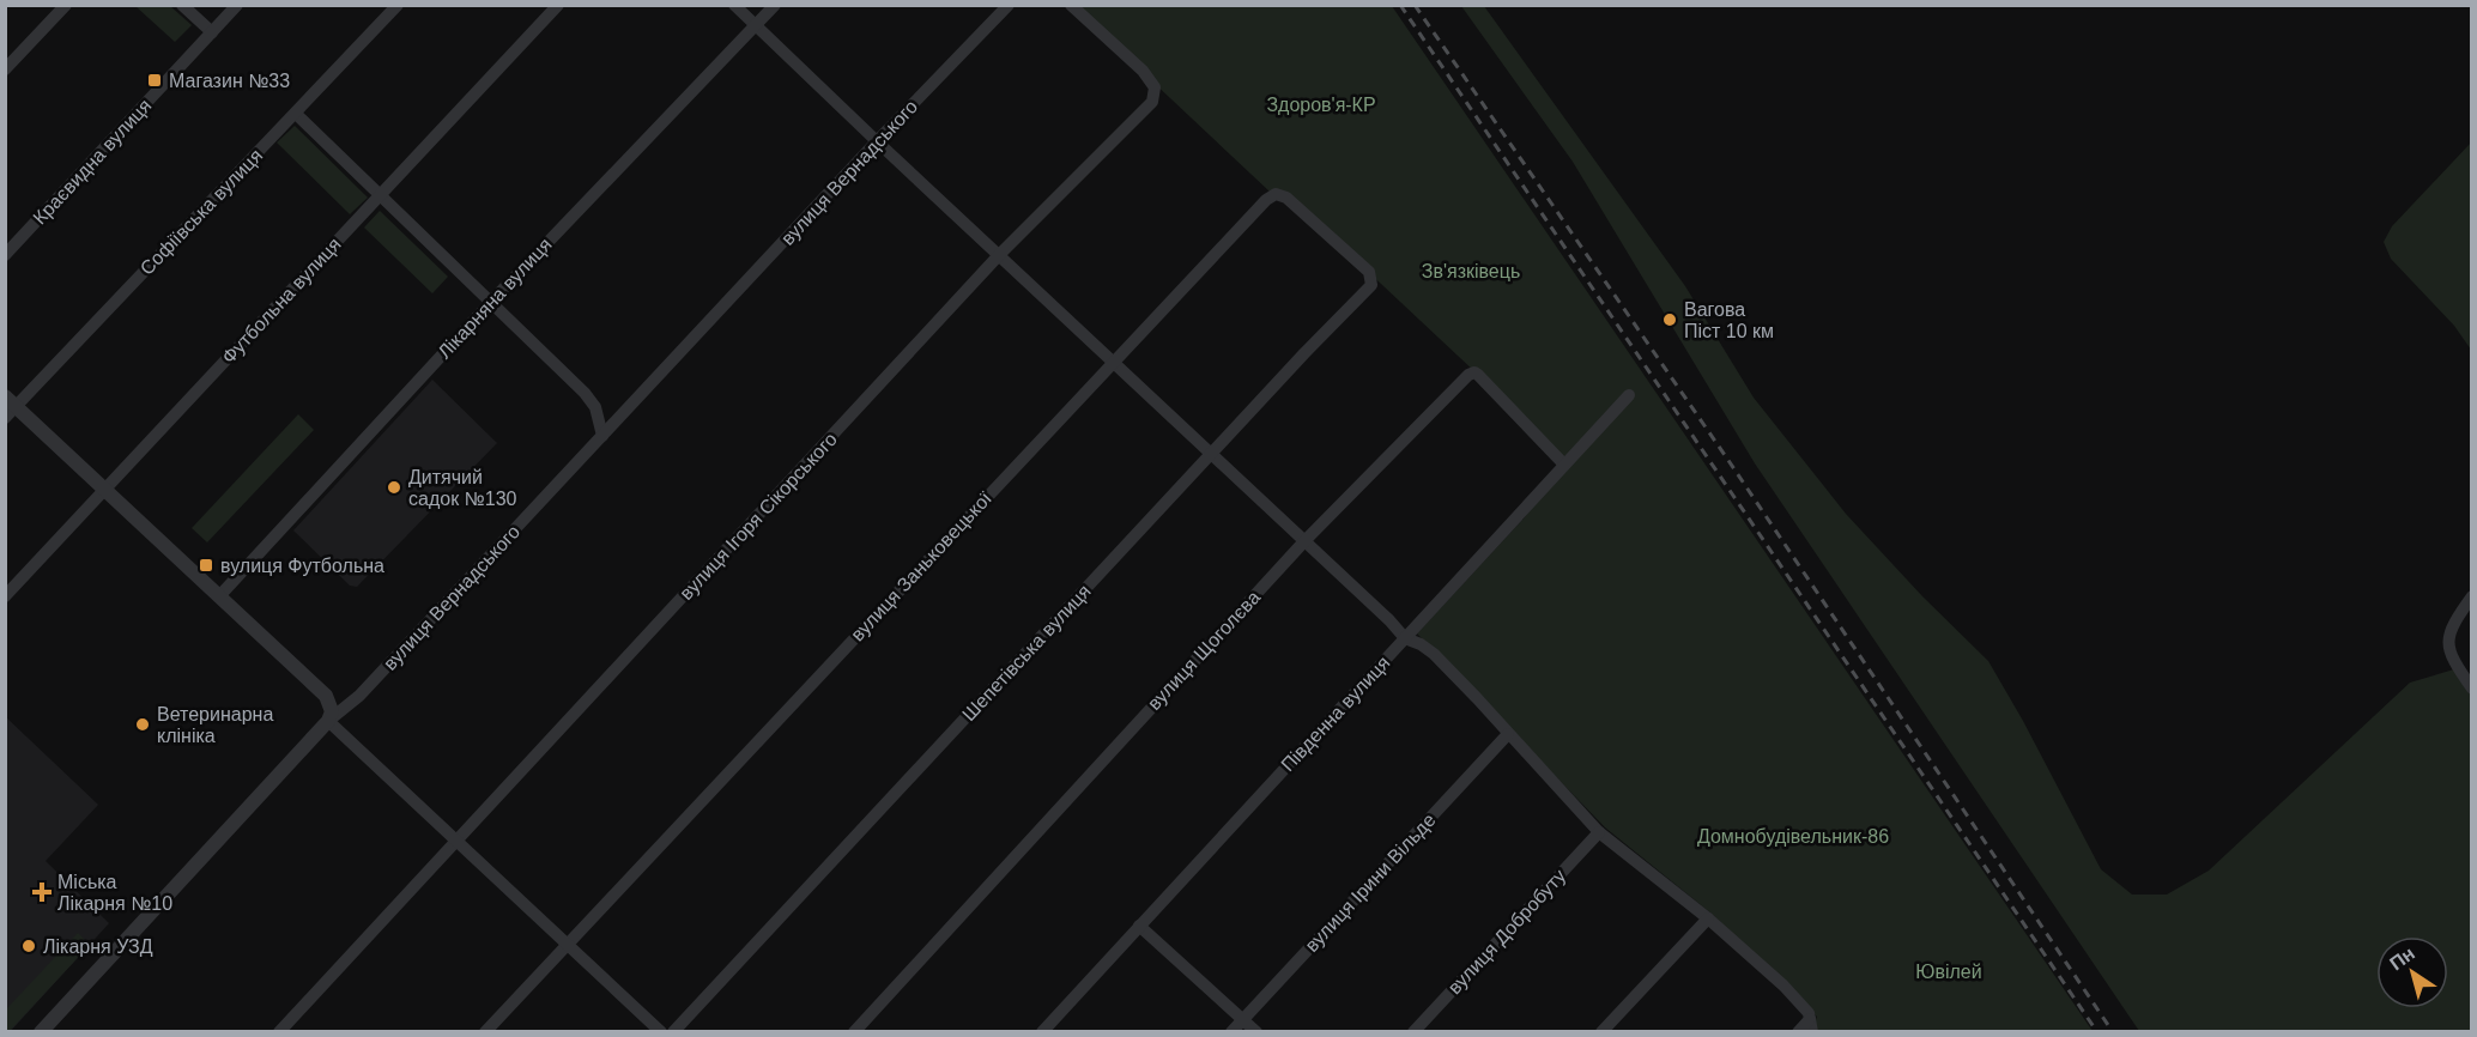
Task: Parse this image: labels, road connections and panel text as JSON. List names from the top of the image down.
{
  "streets": {
    "street": [
      "Краєвидна вулиця",
      "вулиця Вернадського",
      "Софіївська вулиця",
      "Лікарняна вулиця",
      "Футбольна вулиця",
      "вулиця Ігоря Сікорського",
      "вулиця Заньковецької",
      "вулиця Щоголєва",
      "Шепетівська вулиця",
      "Південна вулиця",
      "вулиця Ірини Вільде",
      "вулиця Добробуту"
    ]
  },
  "crossings": [
    ["вулиця Заньковецької", "Шепетівська вулиця"],
    ["вулиця Щоголєва", "Південна вулиця"]
  ],
  "parks": [
    "Здоров'я-КР",
    "Зв'язківець",
    "Домнобудівельник-86",
    "Ювілей"
  ],
  "places": {
    "transit": ["Магазин №33", "вулиця Футбольна"],
    "other": [
      "Вагова Піст 10 км",
      "Дитячий садок №130",
      "Ветеринарна клініка",
      "Лікарня УЗД"
    ],
    "health": ["Міська Лікарня №10"]
  },
  "north": "top left"
}
